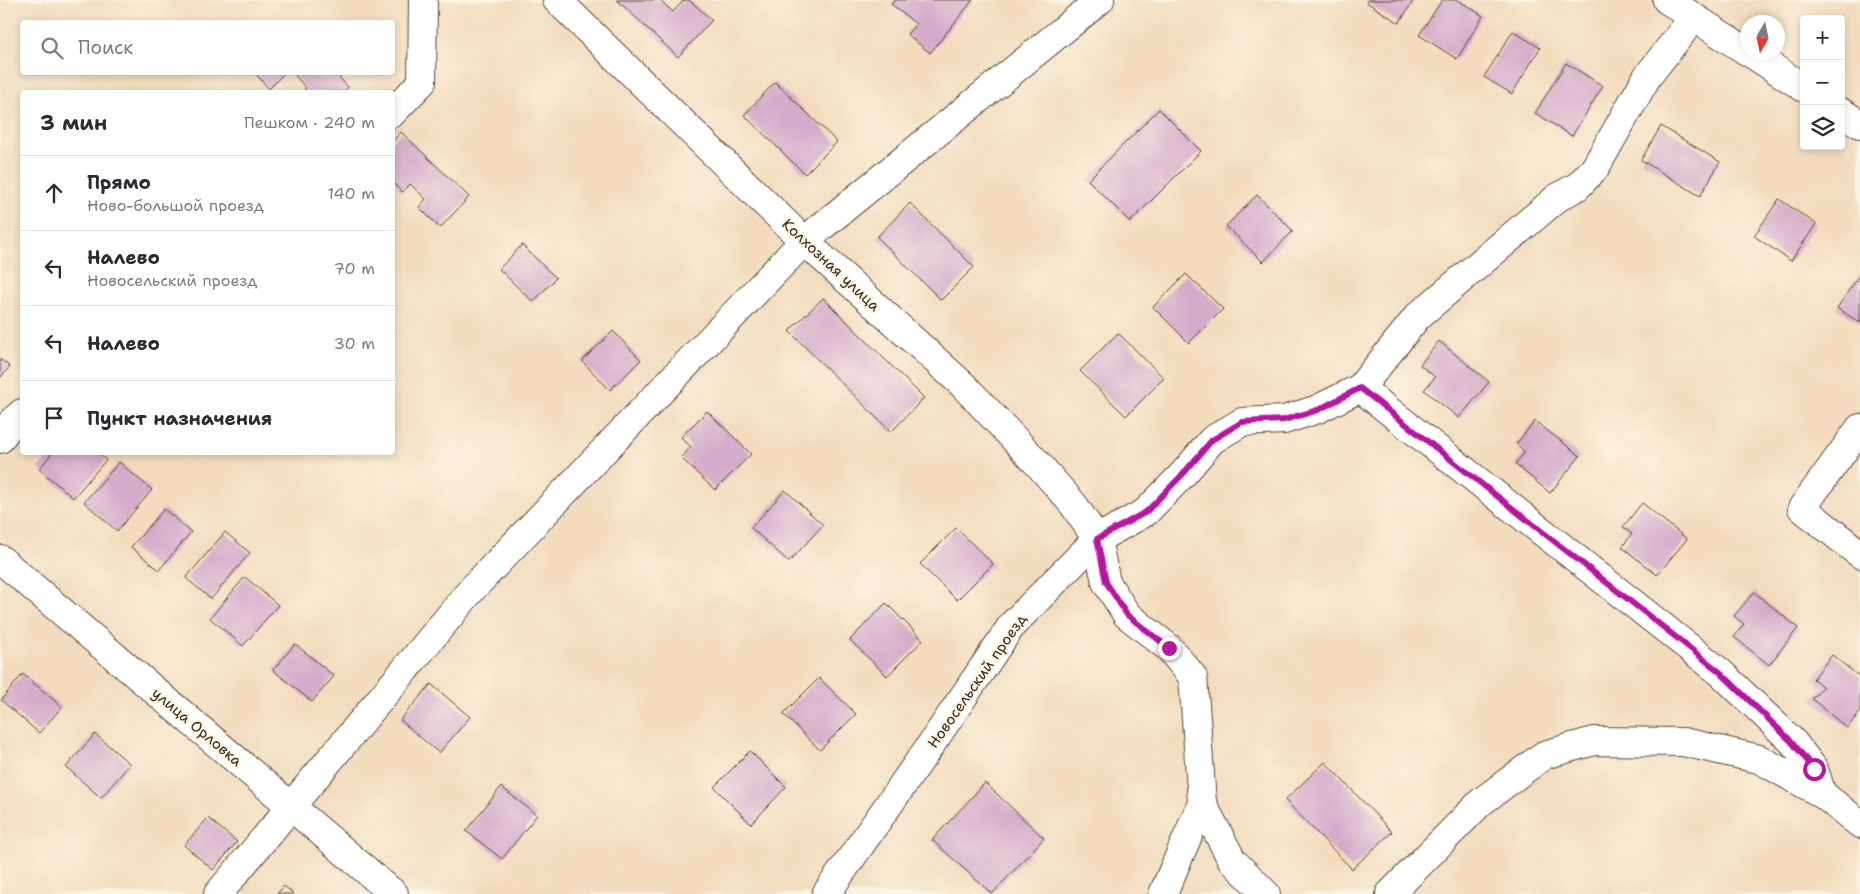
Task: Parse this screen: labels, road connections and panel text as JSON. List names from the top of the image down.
{
  "streets": {
    "street": ["Колхозная улица", "Новосельский проезд", "улица Орловка"]
  },
  "crossings": [
    ["Колхозная улица", "Новосельский проезд"]
  ],
  "north": "bottom",
  "page": {
    "map_buttons": ["+", "−"],
    "search": "Поиск",
    "heading": ["3 мин", "Пешком · 240 m"],
    "list": [
      ["Прямо", "Ново-большой проезд", "140 m"],
      ["Налево", "Новосельский проезд", "70 m"],
      ["Налево", "30 m"],
      "Пункт назначения"
    ]
  }
}
